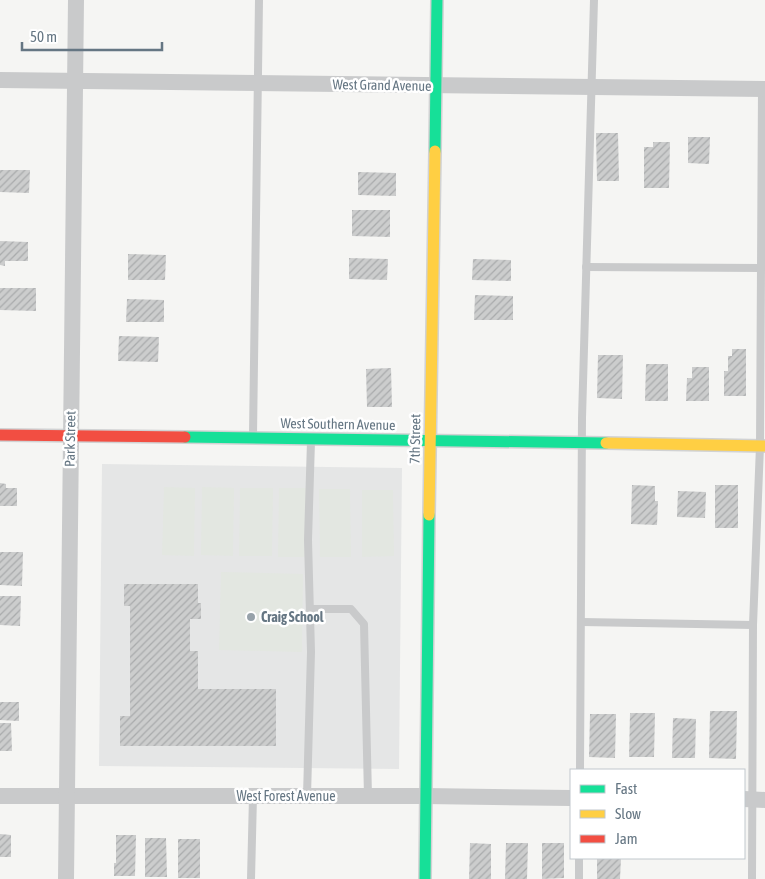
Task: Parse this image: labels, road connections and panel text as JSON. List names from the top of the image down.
{
  "streets": {
    "street": [
      "West Grand Avenue",
      "West Southern Avenue",
      "Park Street",
      "7th Street",
      "West Forest Avenue"
    ]
  },
  "crossings": [
    ["West Grand Avenue", "Park Street"],
    ["West Grand Avenue", "7th Street"],
    ["West Southern Avenue", "Park Street"],
    ["West Southern Avenue", "7th Street"],
    ["Park Street", "West Forest Avenue"],
    ["7th Street", "West Forest Avenue"]
  ],
  "places": ["Craig School"],
  "legend": ["Fast", "Slow", "Jam"],
  "scale_bar": "50 m"
}
